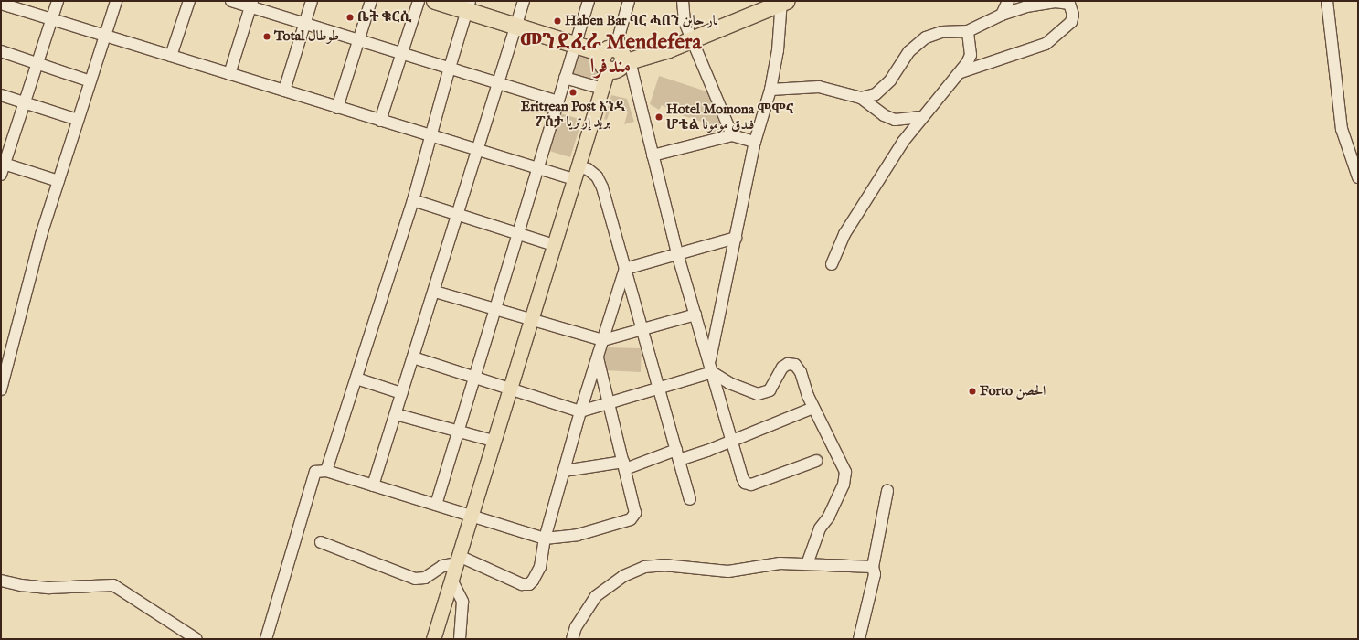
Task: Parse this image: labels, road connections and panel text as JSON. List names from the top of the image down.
{
  "districts": ["መንደፈራ Mendefera مندفرا"],
  "places": [
    "ቤት ቁርሲ",
    "Haben Bar ባር ሓበን بار حابن",
    "Total طوطال",
    "Eritrean Post እንዳ ፖስታ بريد إرتريا",
    "Hotel Momona ሞሞና ሆቴል فندق مومونا",
    "Forto الحصن"
  ]
}
